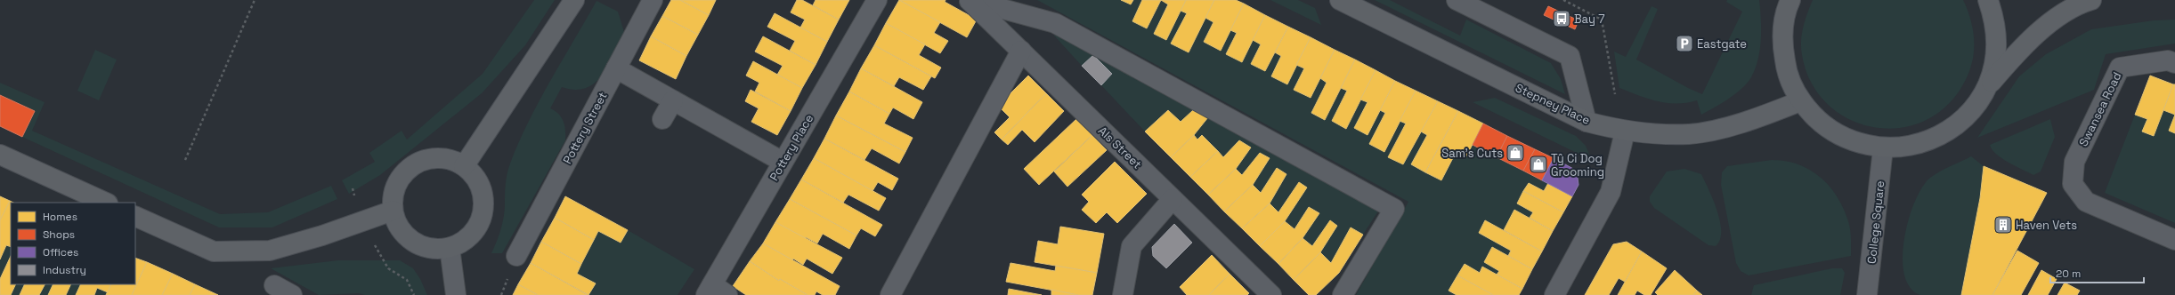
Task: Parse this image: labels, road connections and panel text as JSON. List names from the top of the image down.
{
  "streets": {
    "main road": ["Stepney Place"],
    "street": [
      "Swansea Road",
      "Pottery Street",
      "Pottery Place",
      "Als Street",
      "College Square"
    ]
  },
  "places": {
    "bus stop": ["Bay 7"],
    "parking": ["Eastgate"],
    "shop": ["Sam's Cuts", "Tŷ Ci Dog Grooming"],
    "building": ["Haven Vets"]
  },
  "legend": [
    "Homes",
    "Shops",
    "Offices",
    "Industry"
  ],
  "scale_bar": "20 m"
}
